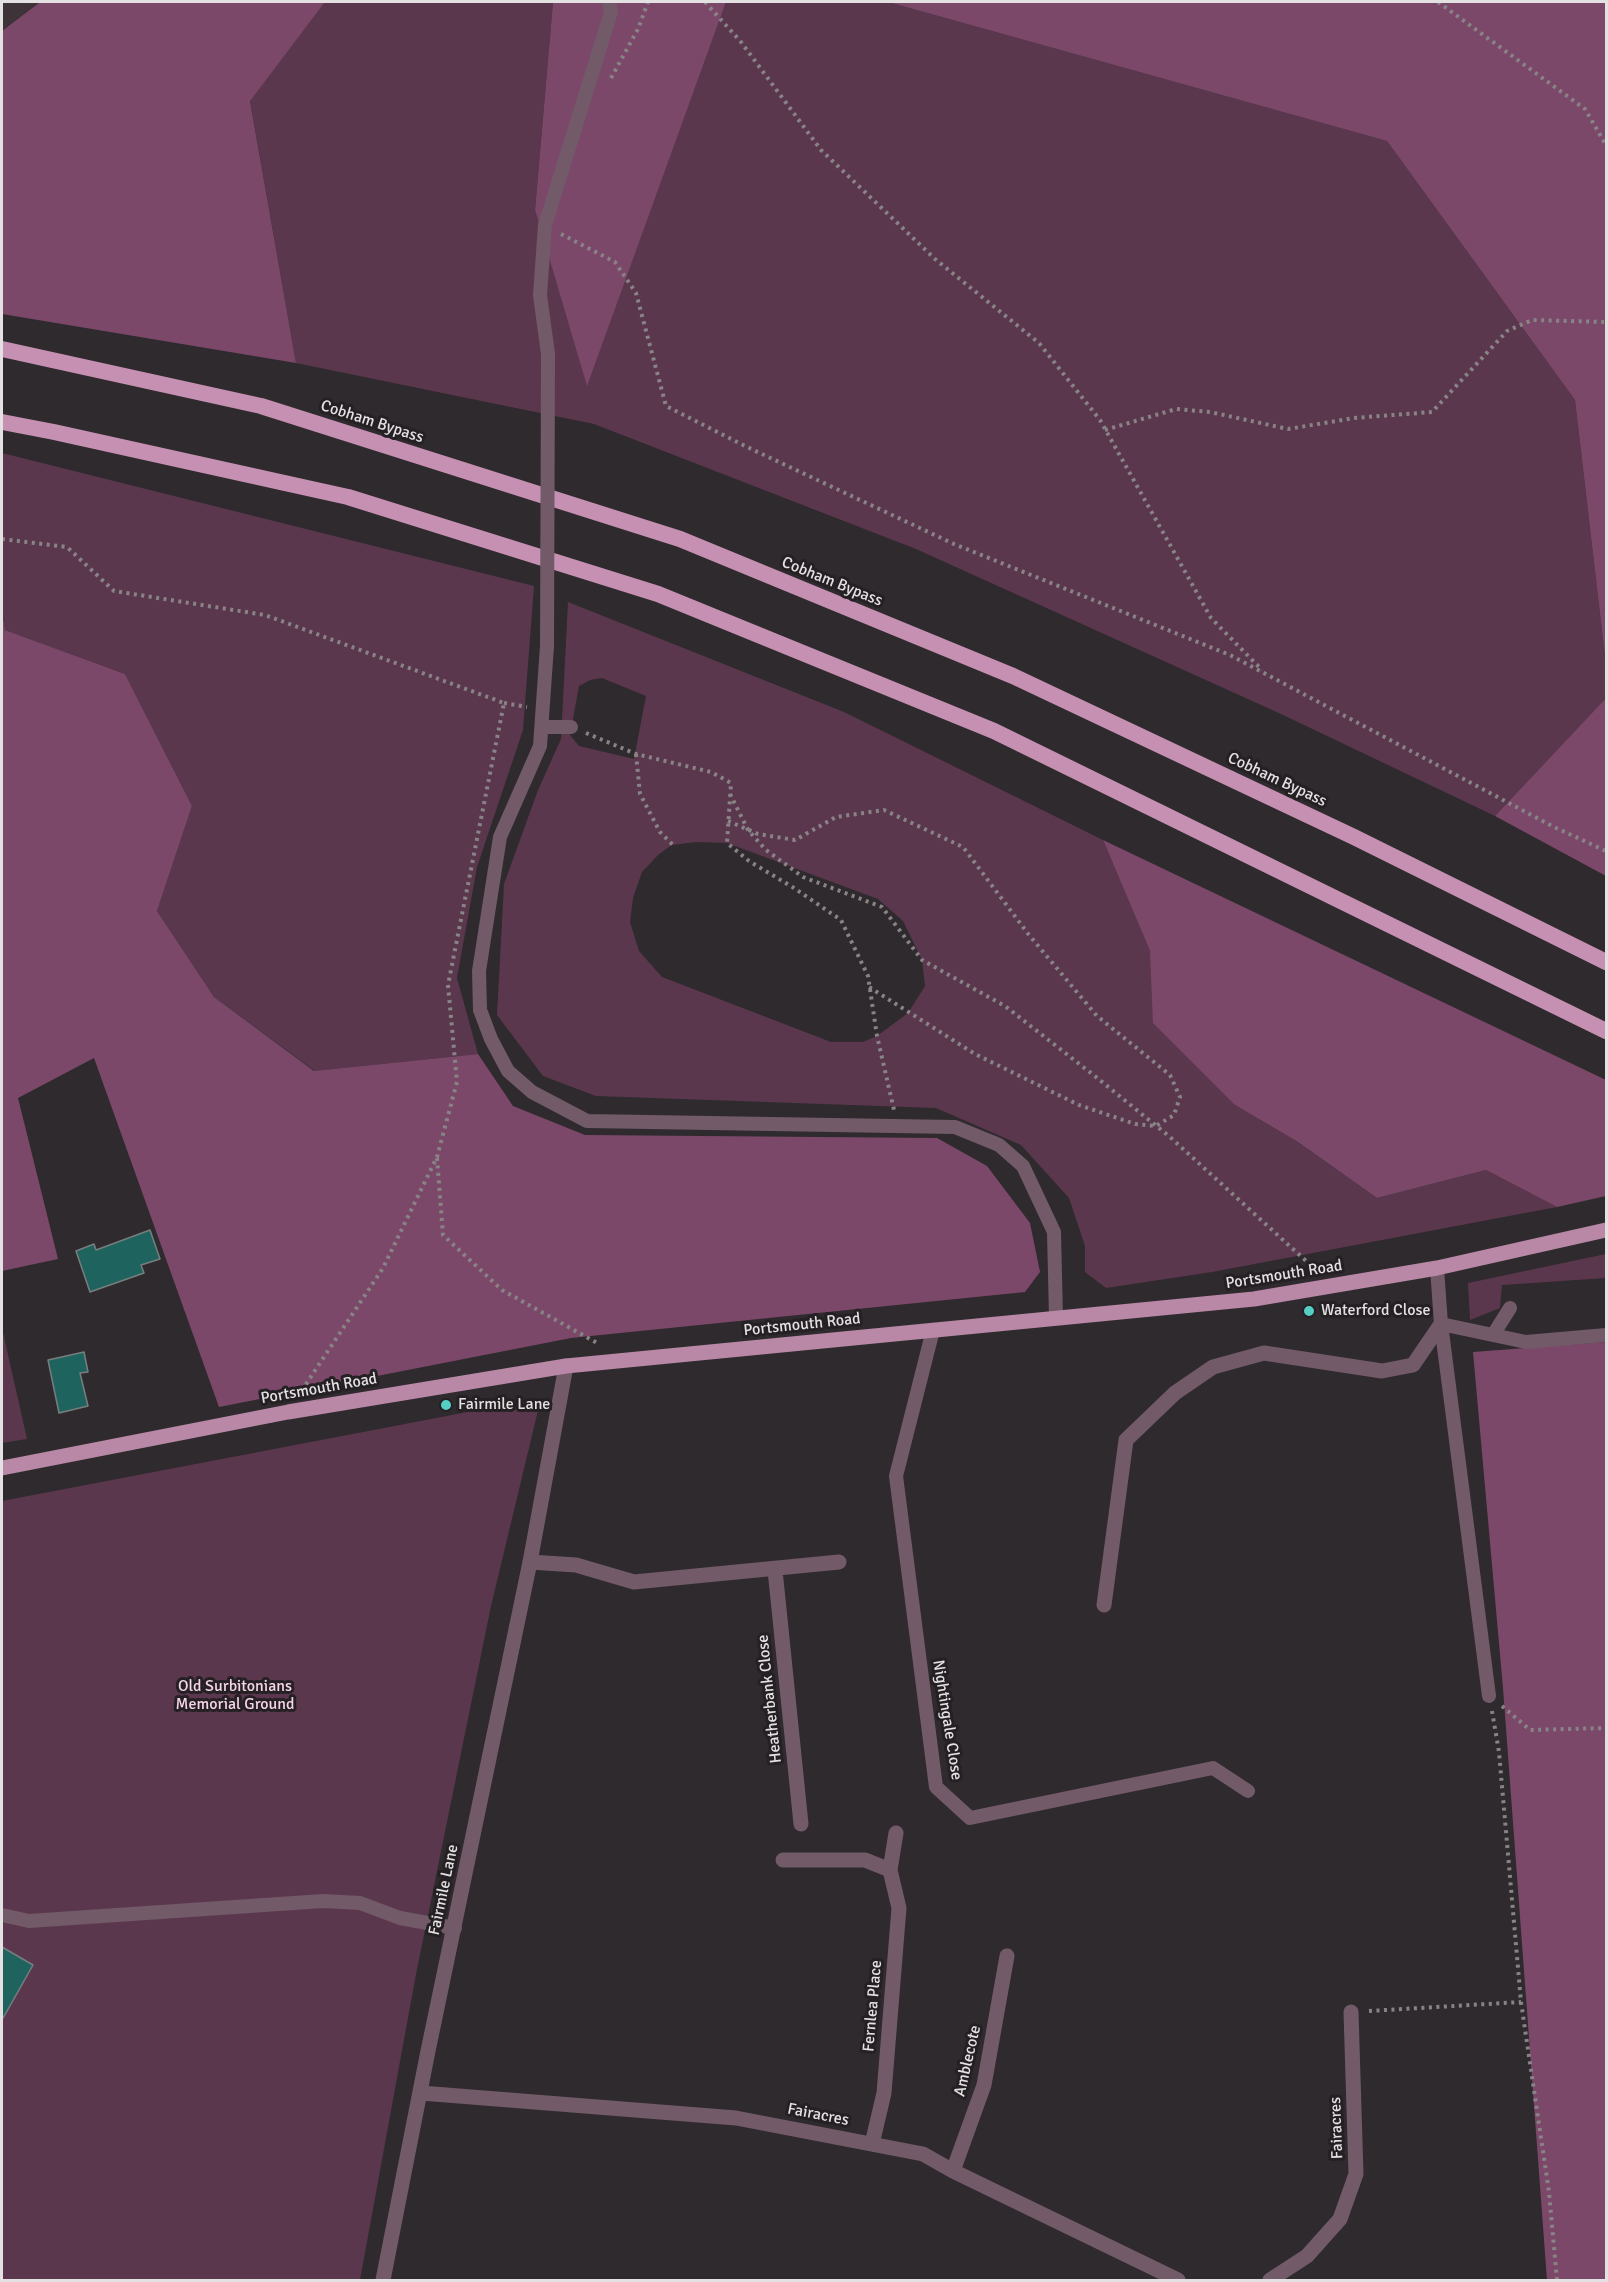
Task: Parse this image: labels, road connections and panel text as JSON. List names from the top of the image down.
{
  "streets": {
    "highway": ["Cobham Bypass"],
    "main road": ["Portsmouth Road"],
    "street": [
      "Heatherbank Close",
      "Fairmile Lane",
      "Fernlea Place",
      "Amblecote",
      "Fairacres"
    ],
    "lane": ["Nightingale Close"]
  },
  "crossings": [
    ["Portsmouth Road", "Nightingale Close"],
    ["Portsmouth Road", "Fairmile Lane"],
    ["Fairmile Lane", "Fairacres"],
    ["Fernlea Place", "Fairacres"],
    ["Amblecote", "Fairacres"]
  ],
  "parks": ["Old Surbitonians Memorial Ground"],
  "places": ["Waterford Close", "Fairmile Lane"]
}
